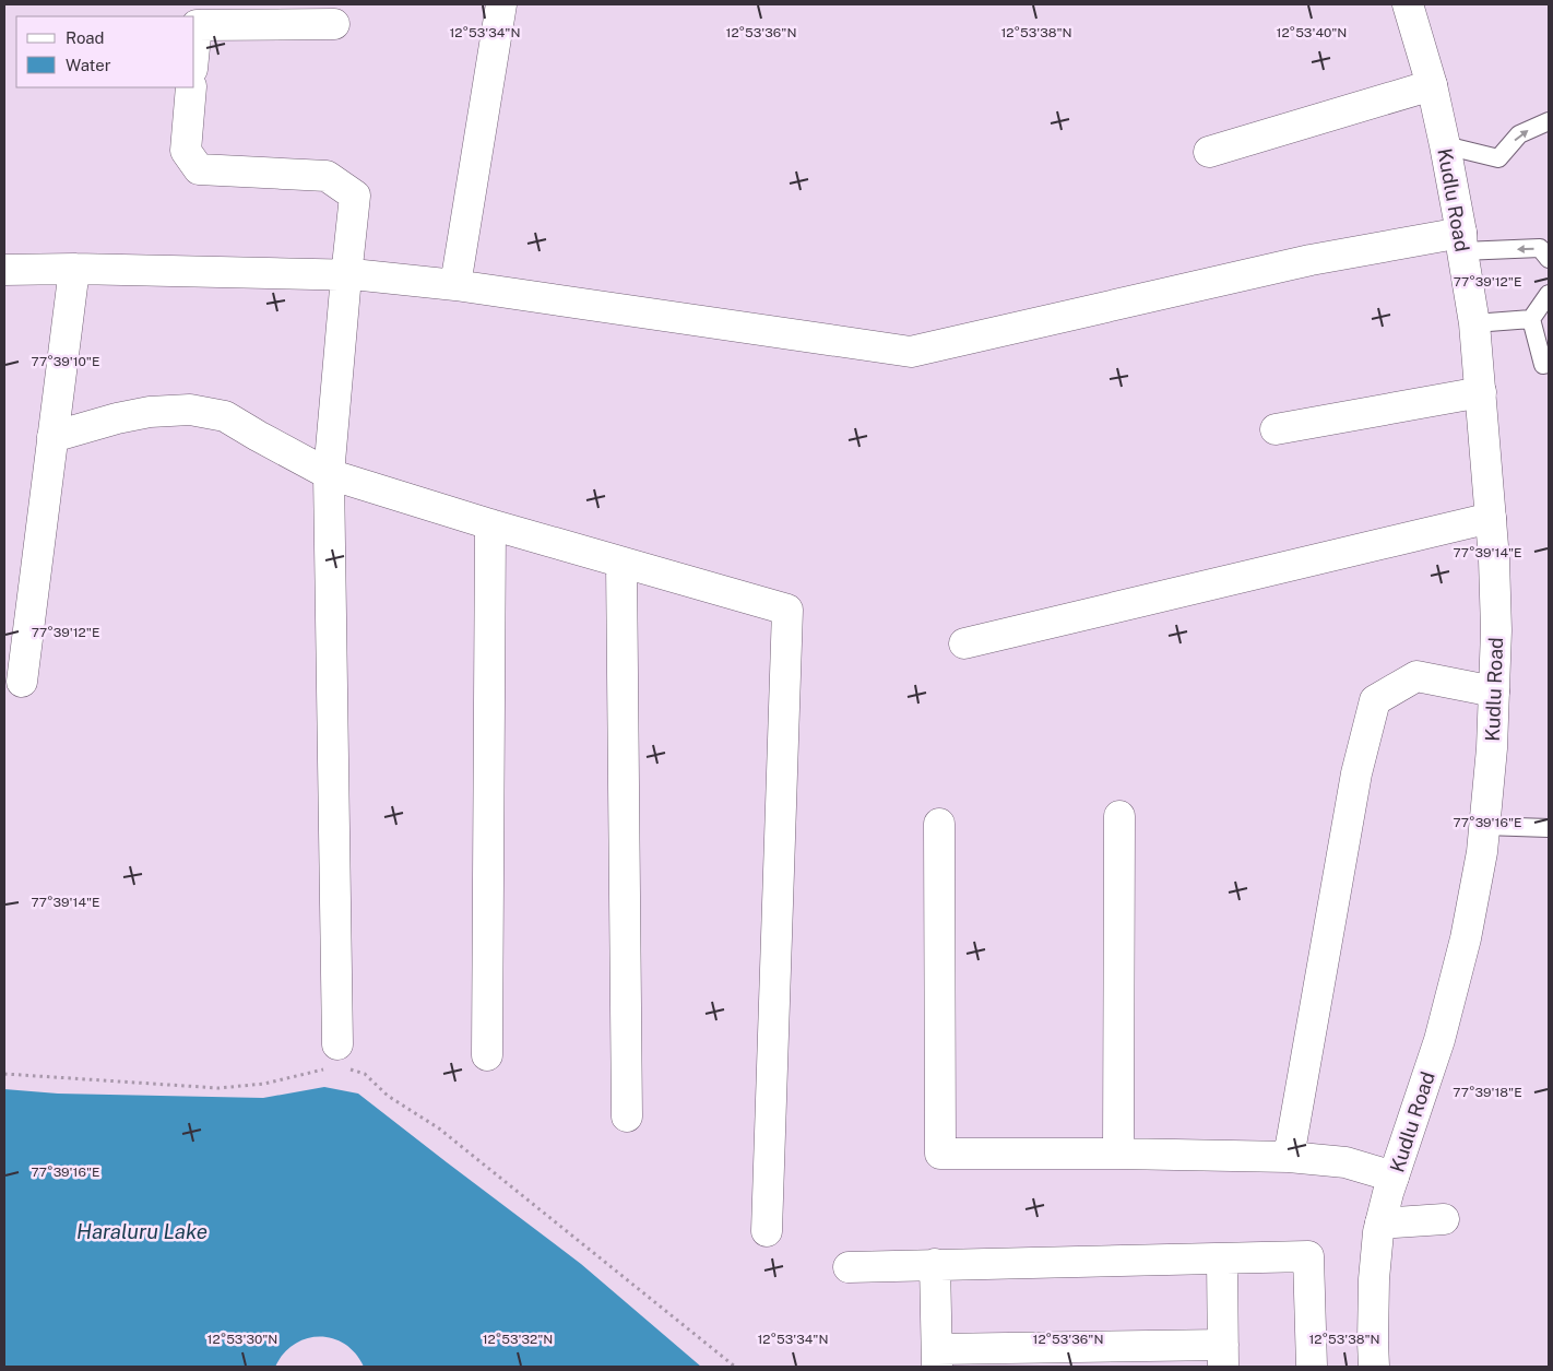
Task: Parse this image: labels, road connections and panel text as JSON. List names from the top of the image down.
{
  "streets": {
    "street": ["Kudlu Road"]
  },
  "water": ["Haraluru Lake"],
  "legend": ["Road", "Water"],
  "coordinates": [
    "12°53'34\"N",
    "12°53'36\"N",
    "12°53'38\"N",
    "12°53'40\"N",
    "77°39'12\"E",
    "77°39'10\"E",
    "77°39'14\"E",
    "77°39'16\"E",
    "77°39'18\"E",
    "12°53'30\"N",
    "12°53'32\"N"
  ]
}
